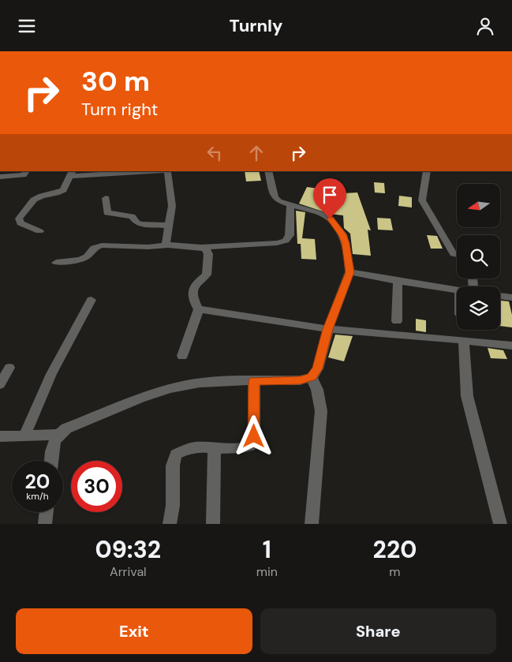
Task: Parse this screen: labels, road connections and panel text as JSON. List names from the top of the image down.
{
  "north": "left",
  "page": {
    "header": "Turnly",
    "turn": ["30 m", "Turn right"],
    "speed": "20 km/h",
    "limit": "30",
    "eta": [
      "09:32",
      "Arrival",
      "1",
      "min",
      "220",
      "m"
    ],
    "buttons": ["Exit", "Share"]
  }
}
